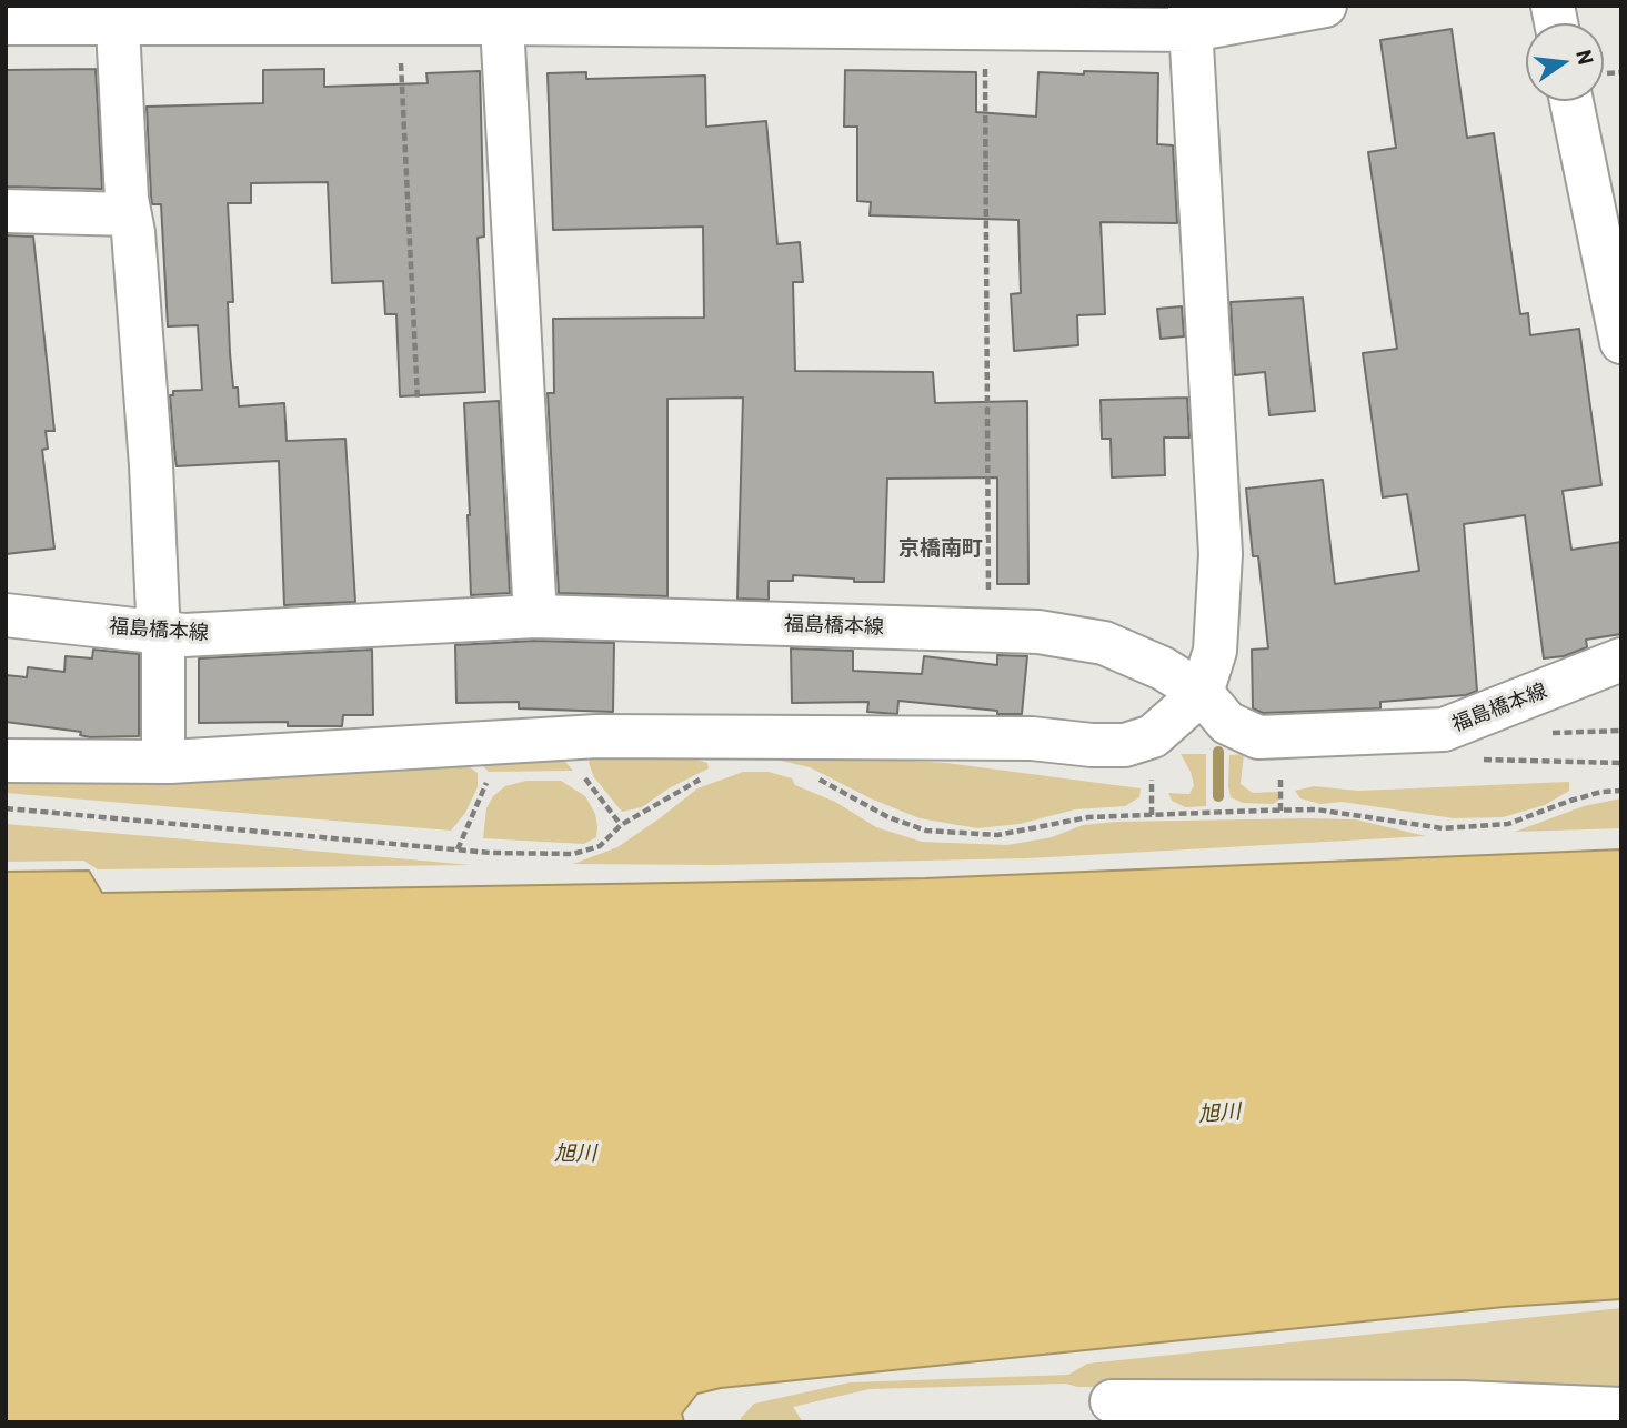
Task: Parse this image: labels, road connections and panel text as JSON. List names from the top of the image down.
{
  "streets": {
    "street": ["福島橋本線"]
  },
  "districts": ["京橋南町"],
  "water": ["旭川"],
  "north": "right"
}
